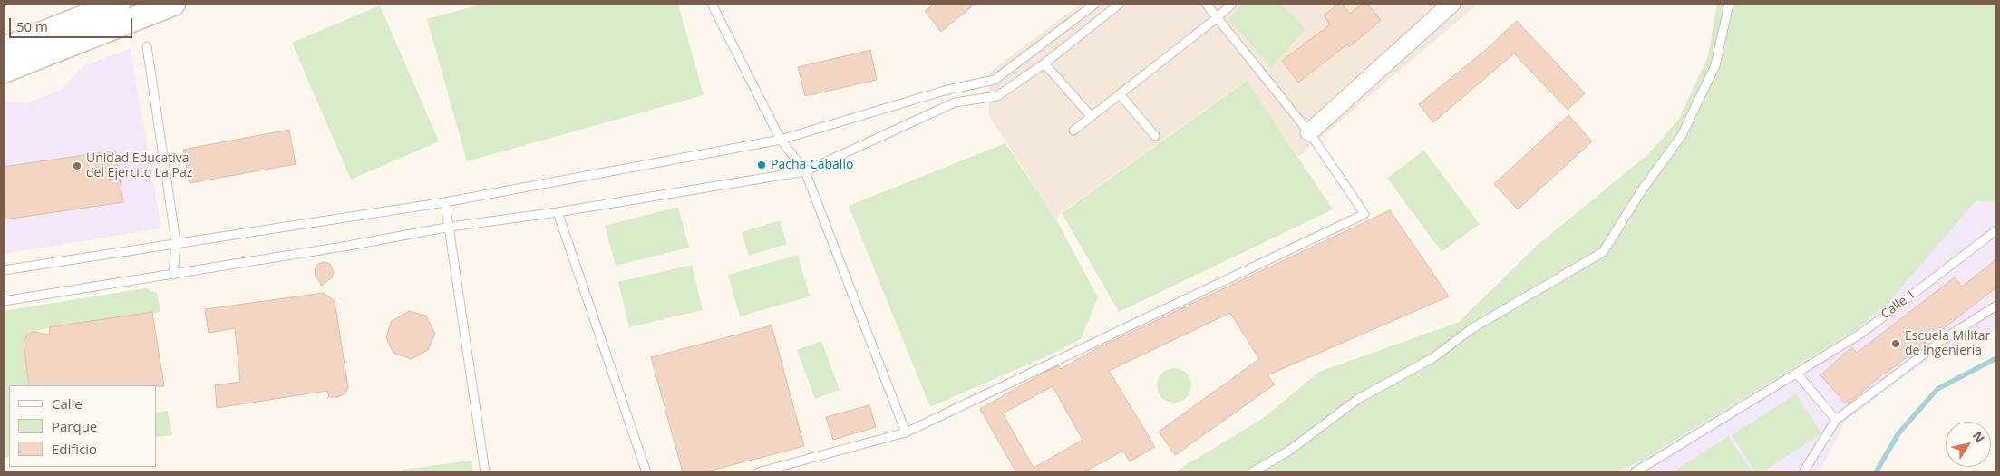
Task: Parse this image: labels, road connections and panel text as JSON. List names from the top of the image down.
{
  "streets": {
    "lane": ["Calle 1"]
  },
  "places": ["Pacha Caballo", "Unidad Educativa del Ejercito La Paz", "Escuela Militar de Ingeniería"],
  "legend": ["Calle", "Parque", "Edificio"],
  "scale_bar": "50 m",
  "north": "top right"
}
